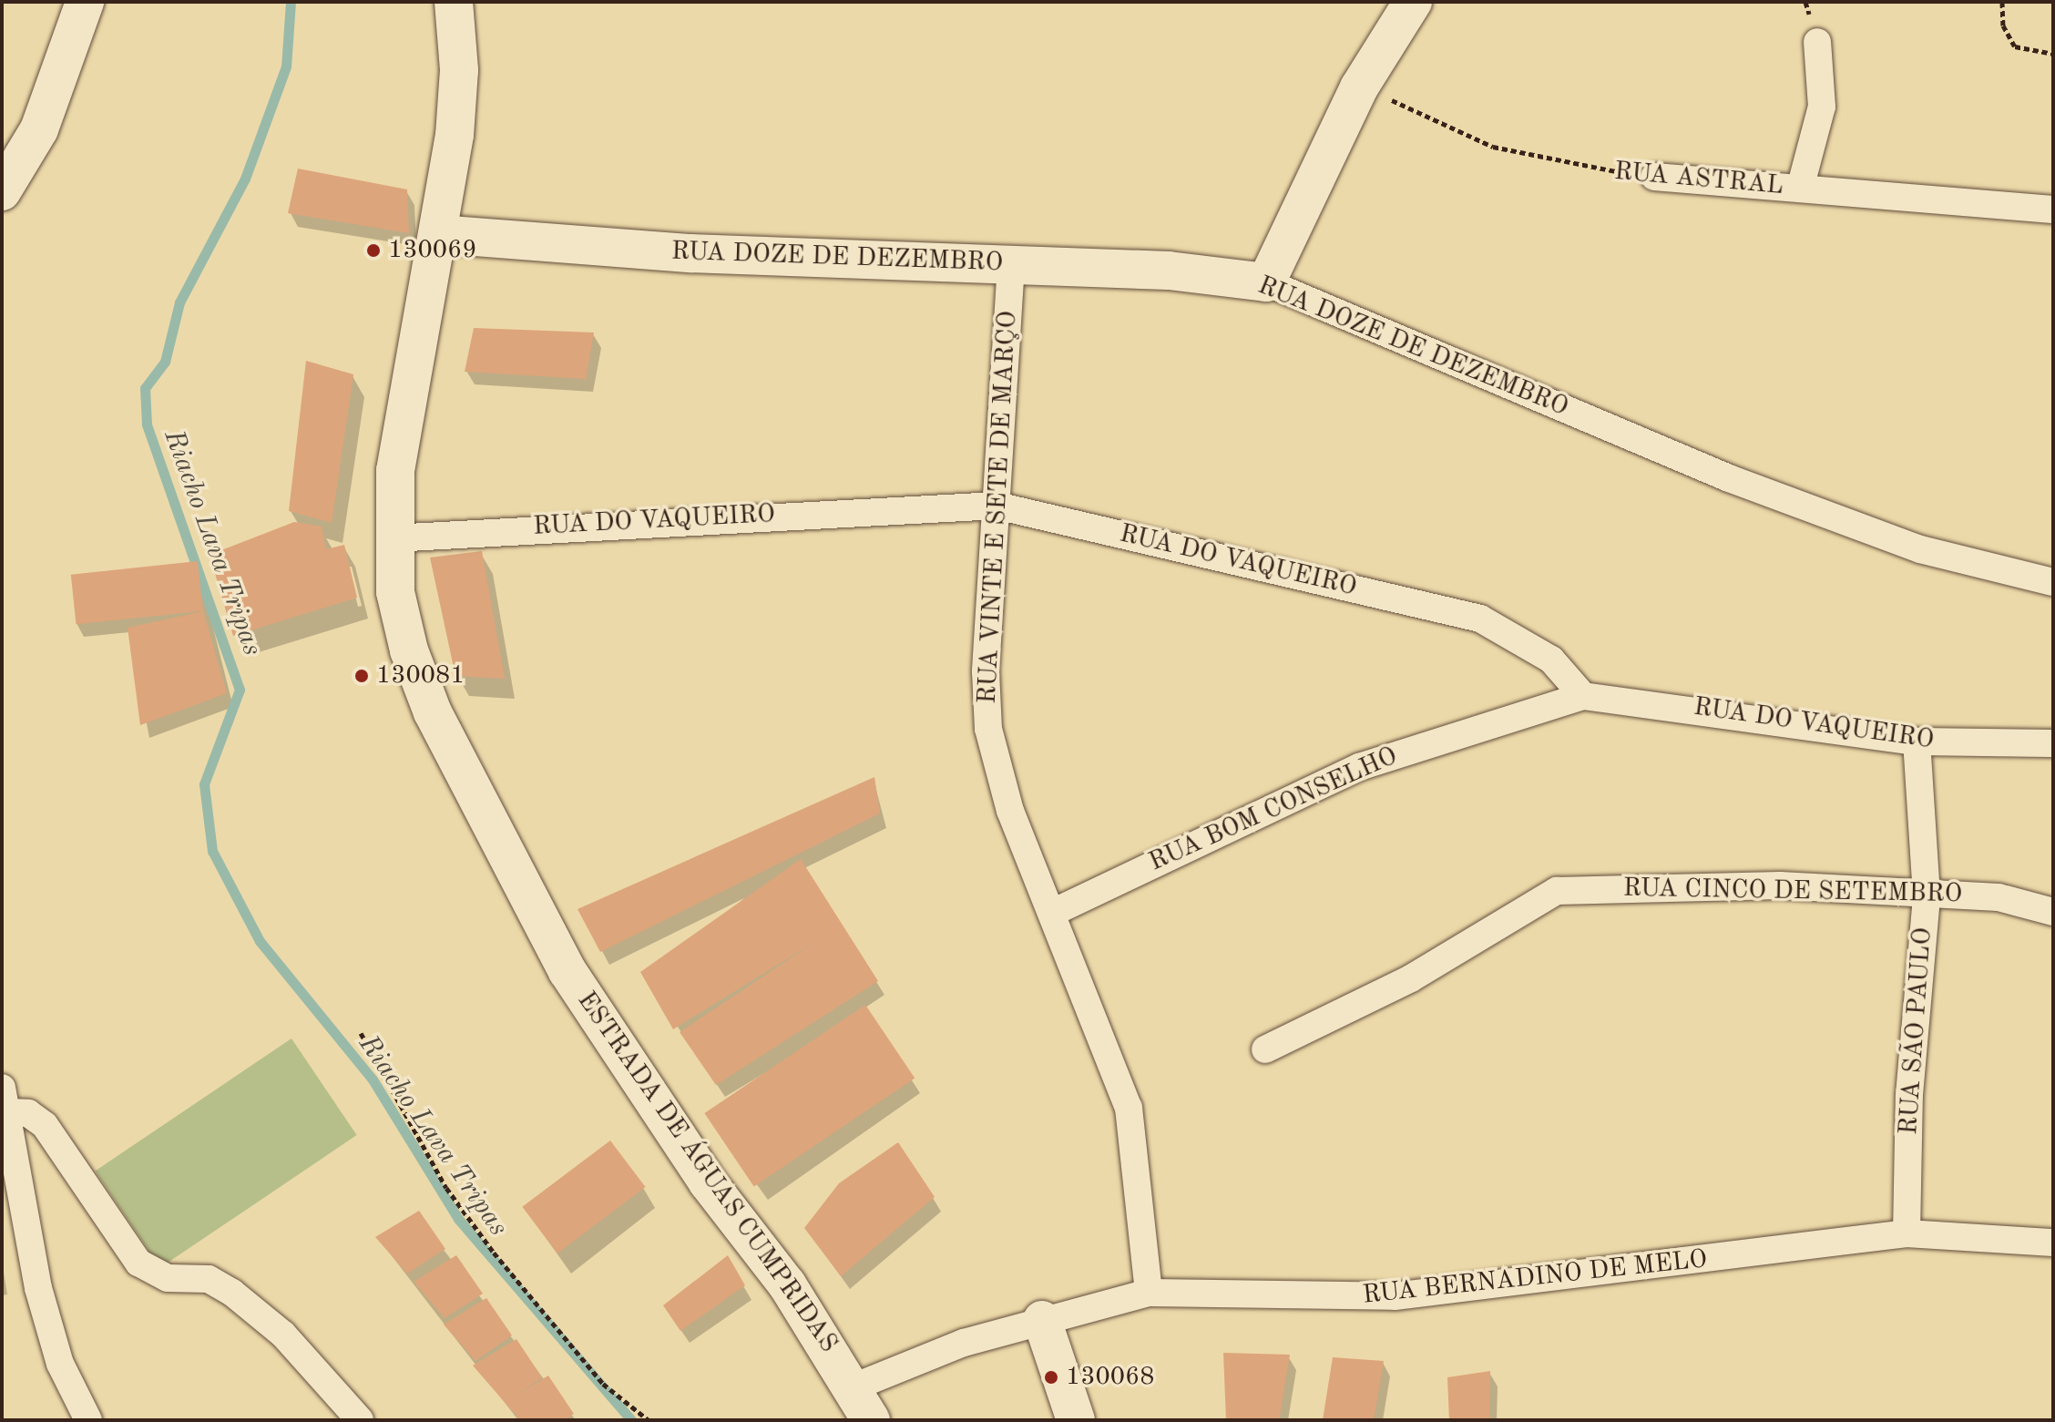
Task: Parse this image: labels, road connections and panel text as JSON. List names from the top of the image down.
{
  "streets": {
    "main road": ["RUA DOZE DE DEZEMBRO", "ESTRADA DE ÁGUAS CUMPRIDAS"],
    "street": [
      "RUA ASTRAL",
      "RUA VINTE E SETE DE MARÇO",
      "RUA DO VAQUEIRO",
      "RUA BOM CONSELHO",
      "RUA CINCO DE SETEMBRO",
      "RUA SÃO PAULO",
      "RUA BERNADINO DE MELO"
    ]
  },
  "crossings": [
    ["RUA DOZE DE DEZEMBRO", "RUA VINTE E SETE DE MARÇO"],
    ["RUA DOZE DE DEZEMBRO", "ESTRADA DE ÁGUAS CUMPRIDAS"],
    ["RUA VINTE E SETE DE MARÇO", "RUA DO VAQUEIRO"],
    ["RUA VINTE E SETE DE MARÇO", "RUA BOM CONSELHO"],
    ["RUA VINTE E SETE DE MARÇO", "RUA BERNADINO DE MELO"],
    ["RUA DO VAQUEIRO", "RUA BOM CONSELHO"],
    ["RUA DO VAQUEIRO", "RUA SÃO PAULO"],
    ["RUA DO VAQUEIRO", "ESTRADA DE ÁGUAS CUMPRIDAS"],
    ["RUA CINCO DE SETEMBRO", "RUA SÃO PAULO"],
    ["RUA SÃO PAULO", "RUA BERNADINO DE MELO"],
    ["ESTRADA DE ÁGUAS CUMPRIDAS", "RUA BERNADINO DE MELO"]
  ],
  "water": ["Riacho Lava Tripas"],
  "places": ["130069", "130081", "130068"]
}
